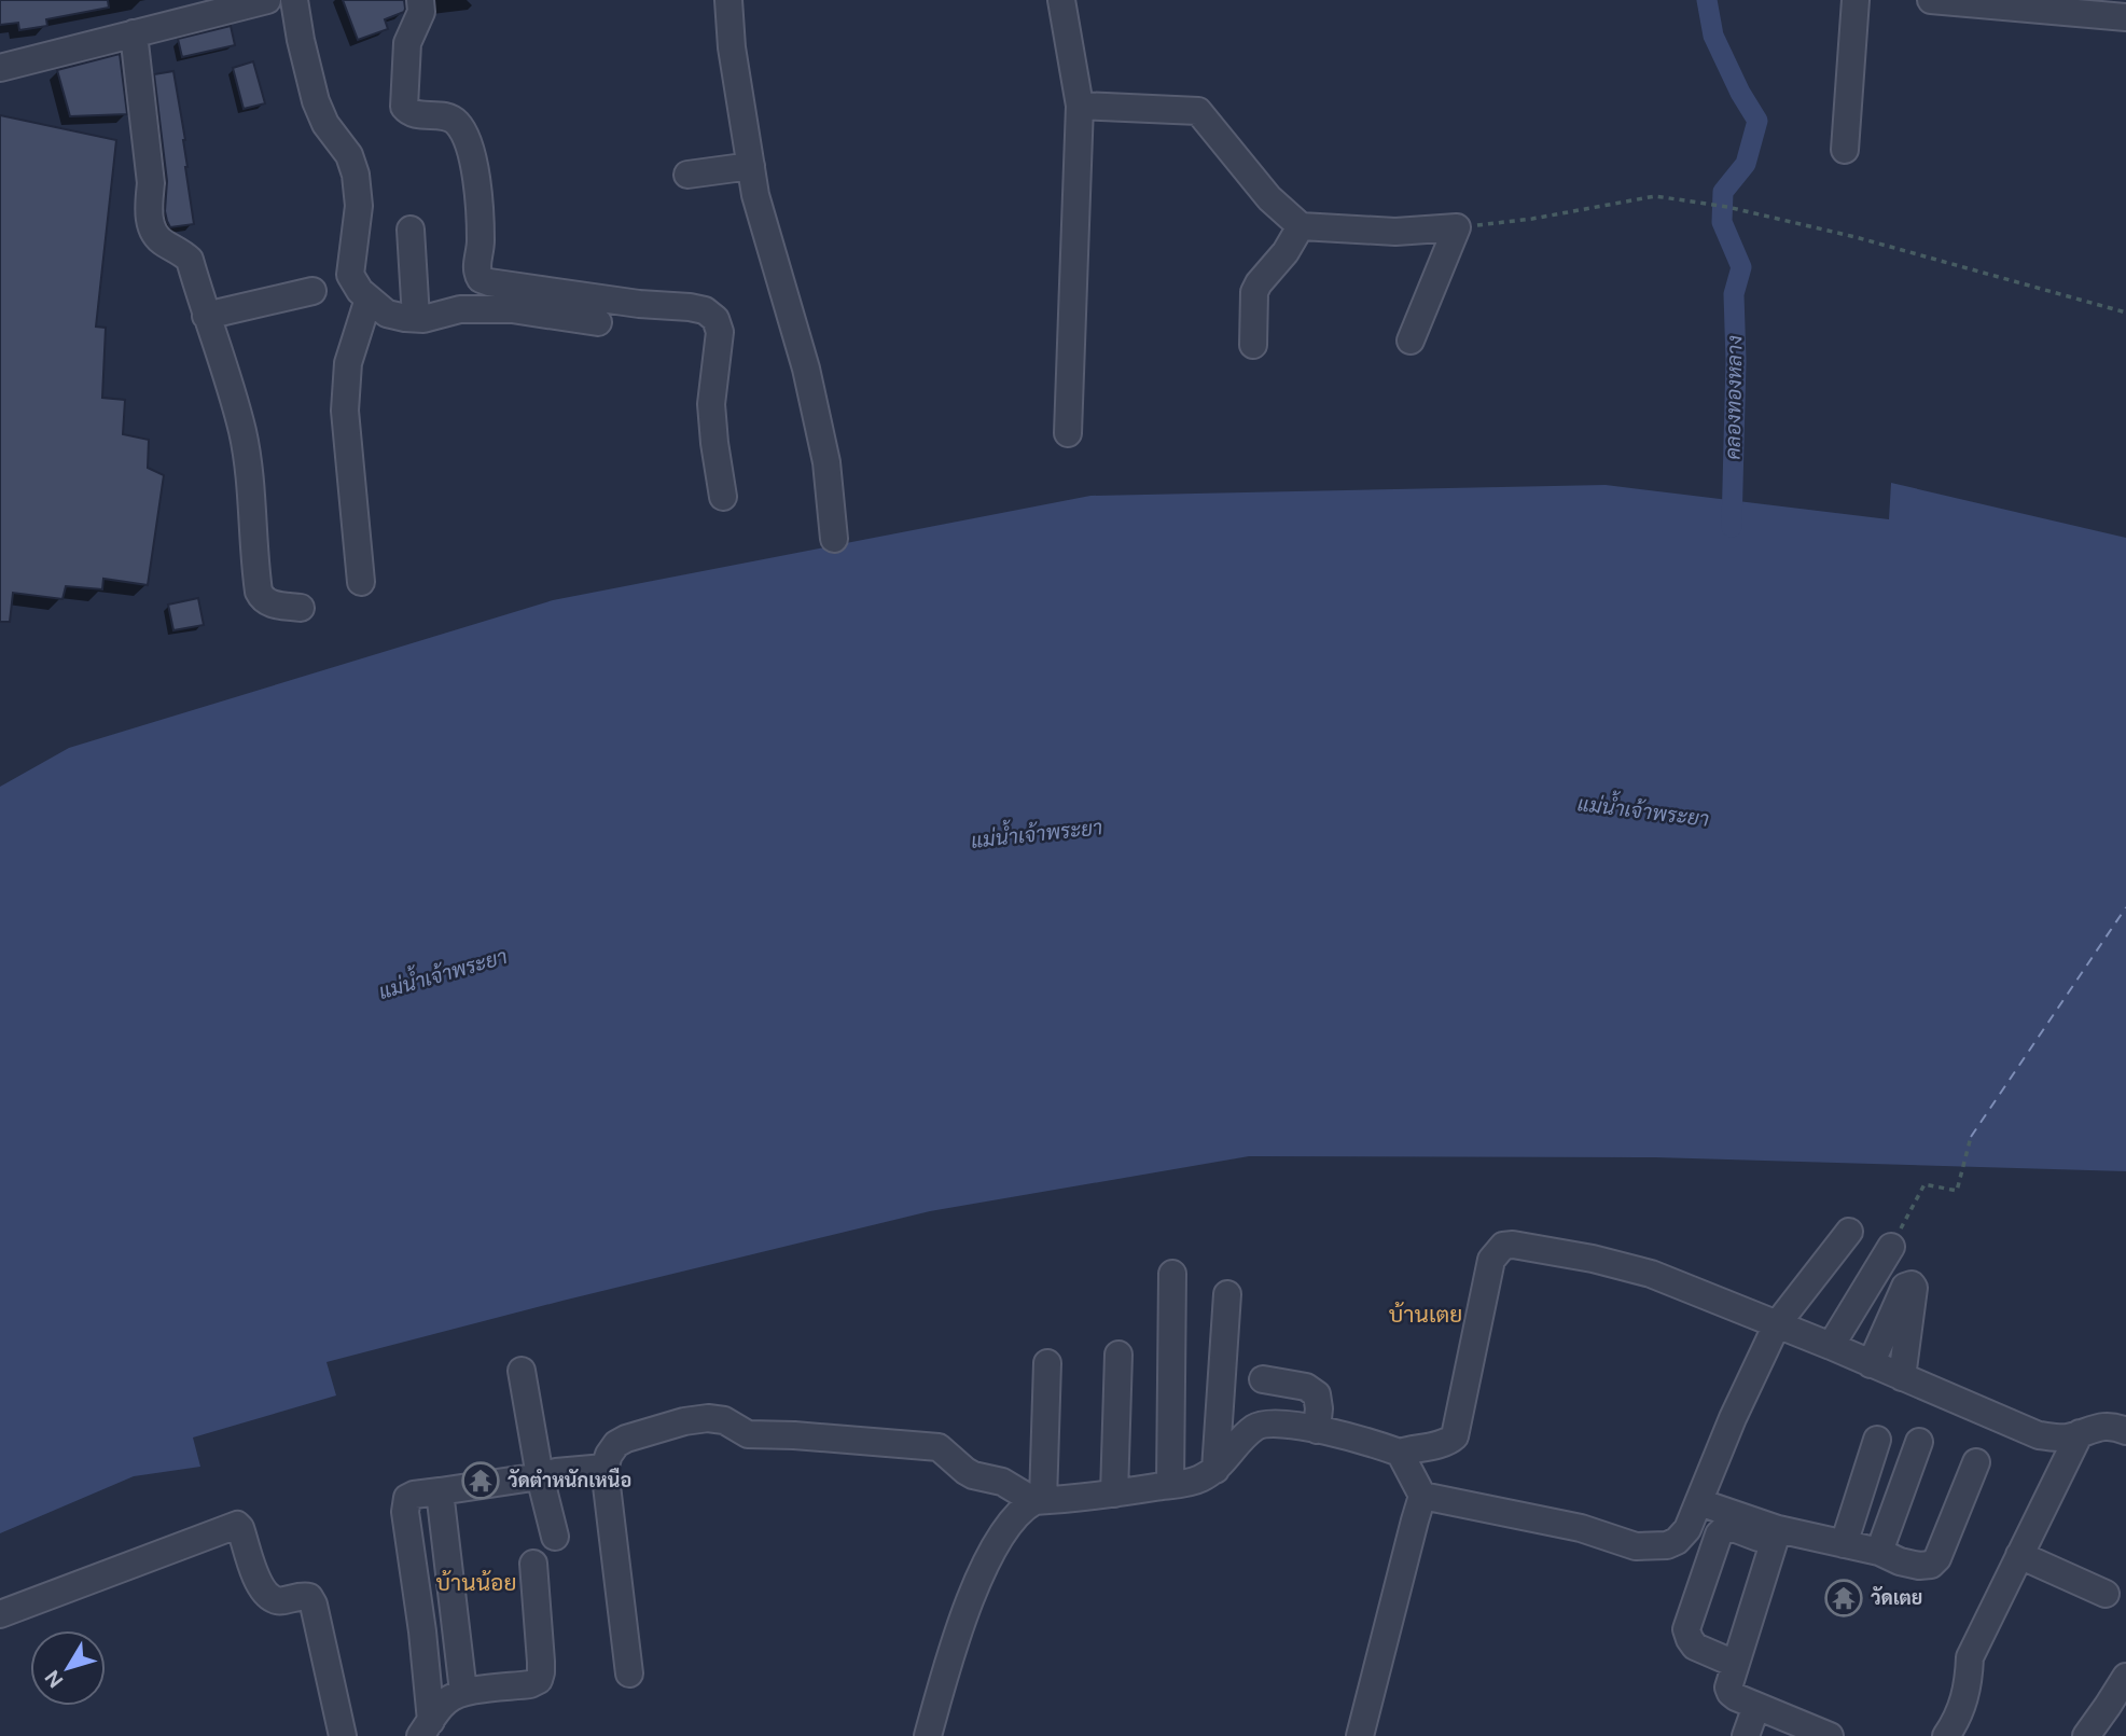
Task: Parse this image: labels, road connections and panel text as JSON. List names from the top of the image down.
{
  "districts": ["บ้านเตย", "บ้านน้อย"],
  "water": ["คลองทองหลาง", "แม่น้ำเจ้าพระยา"],
  "places": {
    "temple": ["วัดตำหนักเหนือ", "วัดเตย"]
  },
  "north": "bottom left"
}
